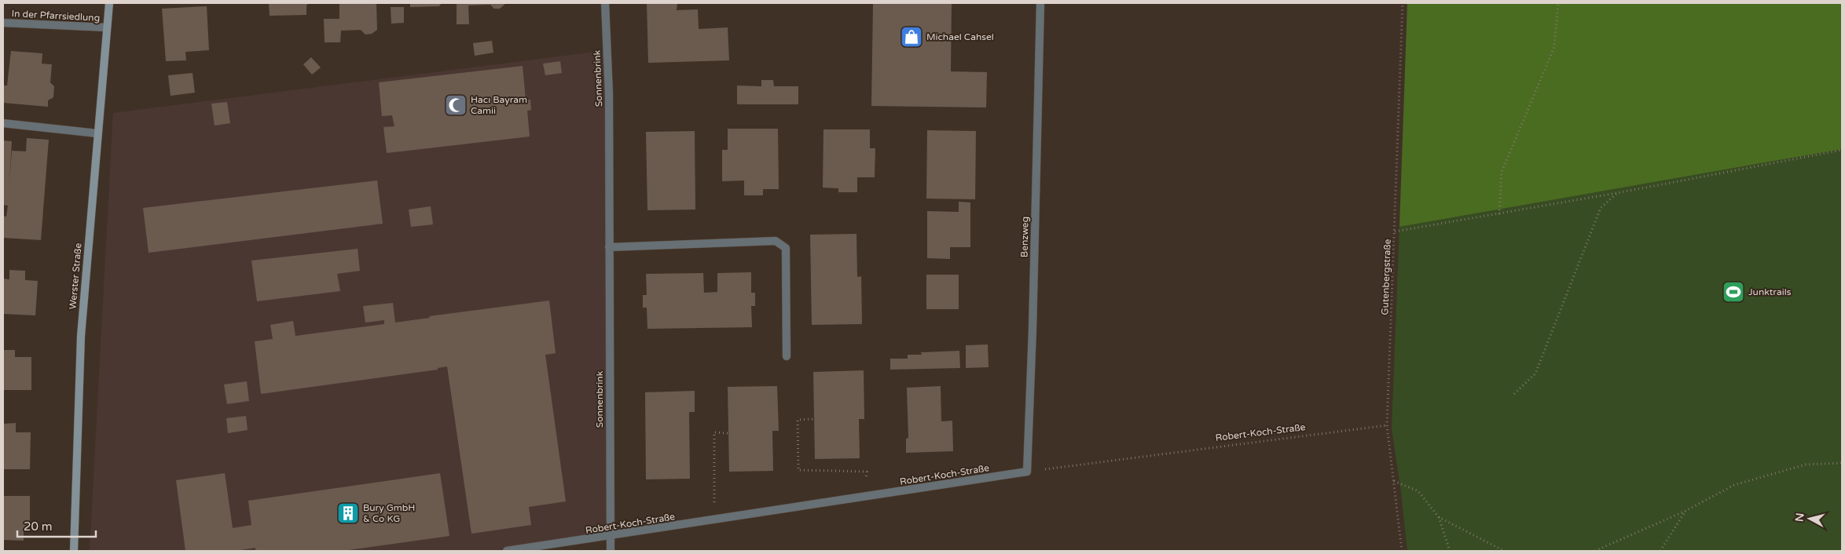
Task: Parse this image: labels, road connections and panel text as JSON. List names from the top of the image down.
{
  "streets": {
    "main road": ["Werster Straße"],
    "street": [
      "In der Pfarrsiedlung",
      "Sonnenbrink",
      "Benzweg",
      "Robert-Koch-Straße"
    ],
    "path": ["Gutenbergstraße"]
  },
  "crossings": [
    ["In der Pfarrsiedlung", "Werster Straße"],
    ["Sonnenbrink", "Robert-Koch-Straße"],
    ["Benzweg", "Robert-Koch-Straße"],
    ["Gutenbergstraße", "Robert-Koch-Straße"]
  ],
  "places": {
    "shop": ["Michael Cahsel"],
    "mosque": ["Hacı Bayram Camii"],
    "sports": ["Junktrails"],
    "building": ["Bury GmbH & Co KG"]
  },
  "scale_bar": "20 m",
  "north": "left"
}
